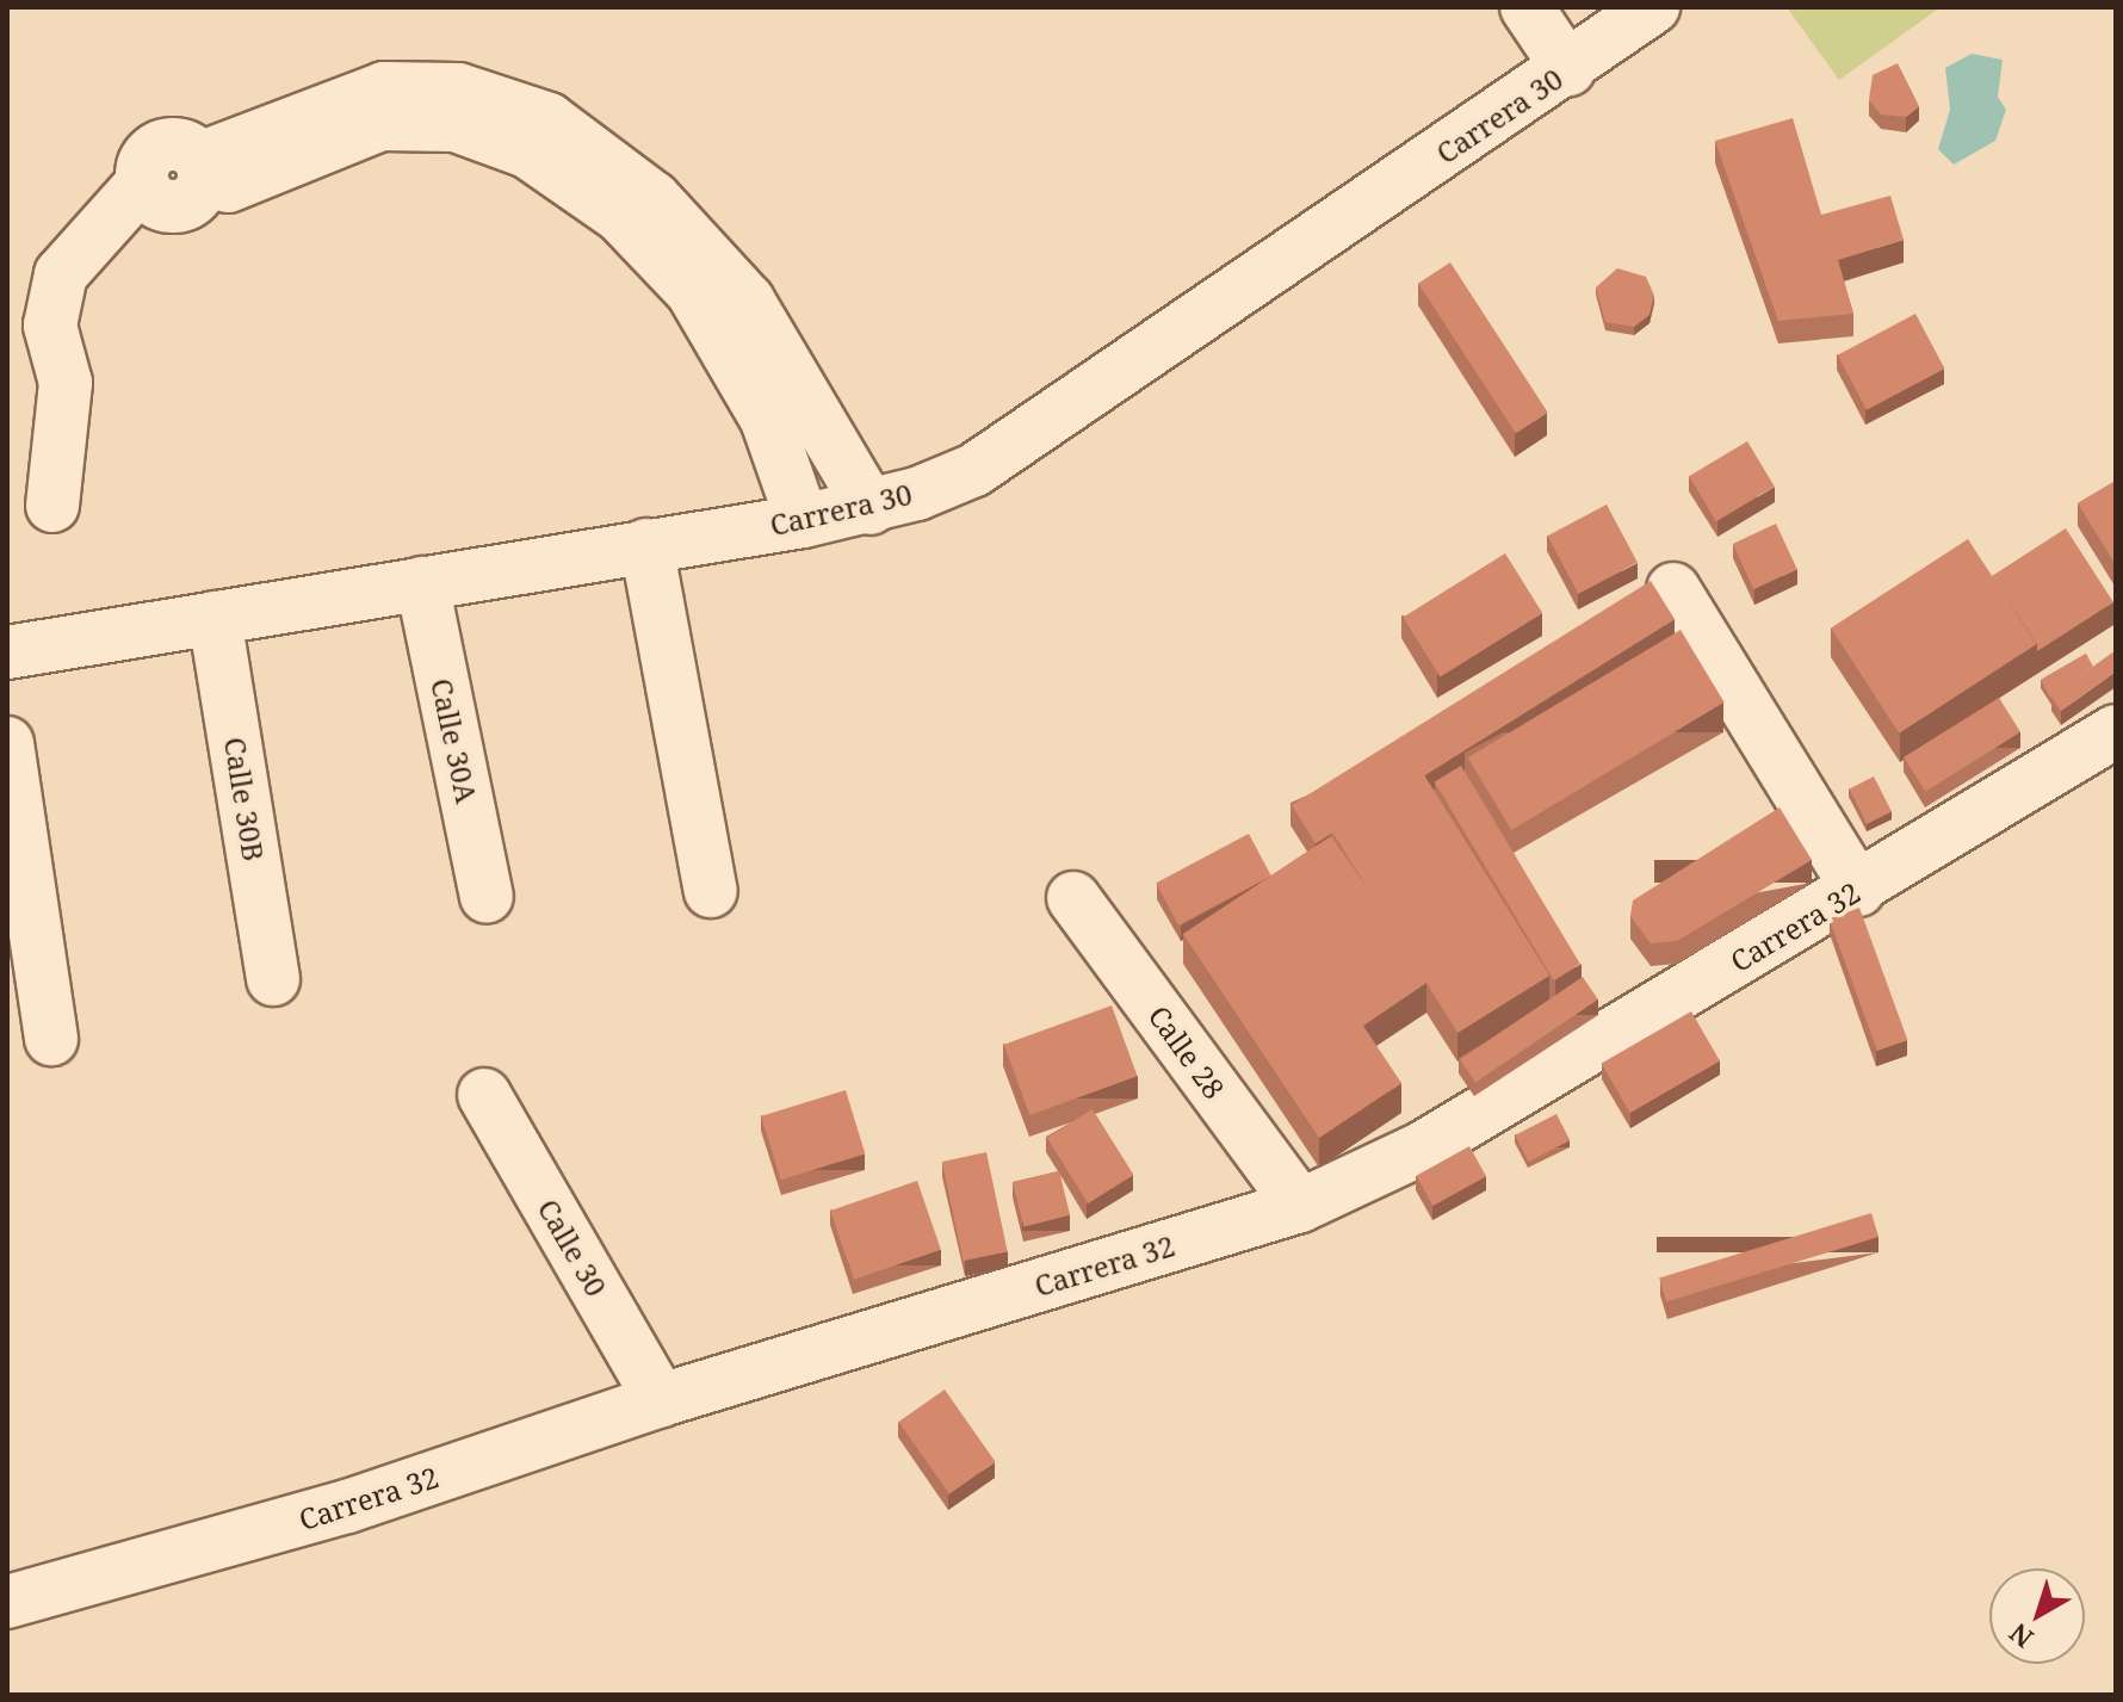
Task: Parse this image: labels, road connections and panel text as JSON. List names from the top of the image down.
{
  "streets": {
    "street": [
      "Carrera 30",
      "Calle 30A",
      "Calle 30B",
      "Carrera 32",
      "Calle 28",
      "Calle 30"
    ]
  },
  "crossings": [
    ["Carrera 30", "Calle 30A"],
    ["Carrera 30", "Calle 30B"],
    ["Carrera 32", "Calle 28"],
    ["Carrera 32", "Calle 30"]
  ],
  "north": "bottom left"
}
